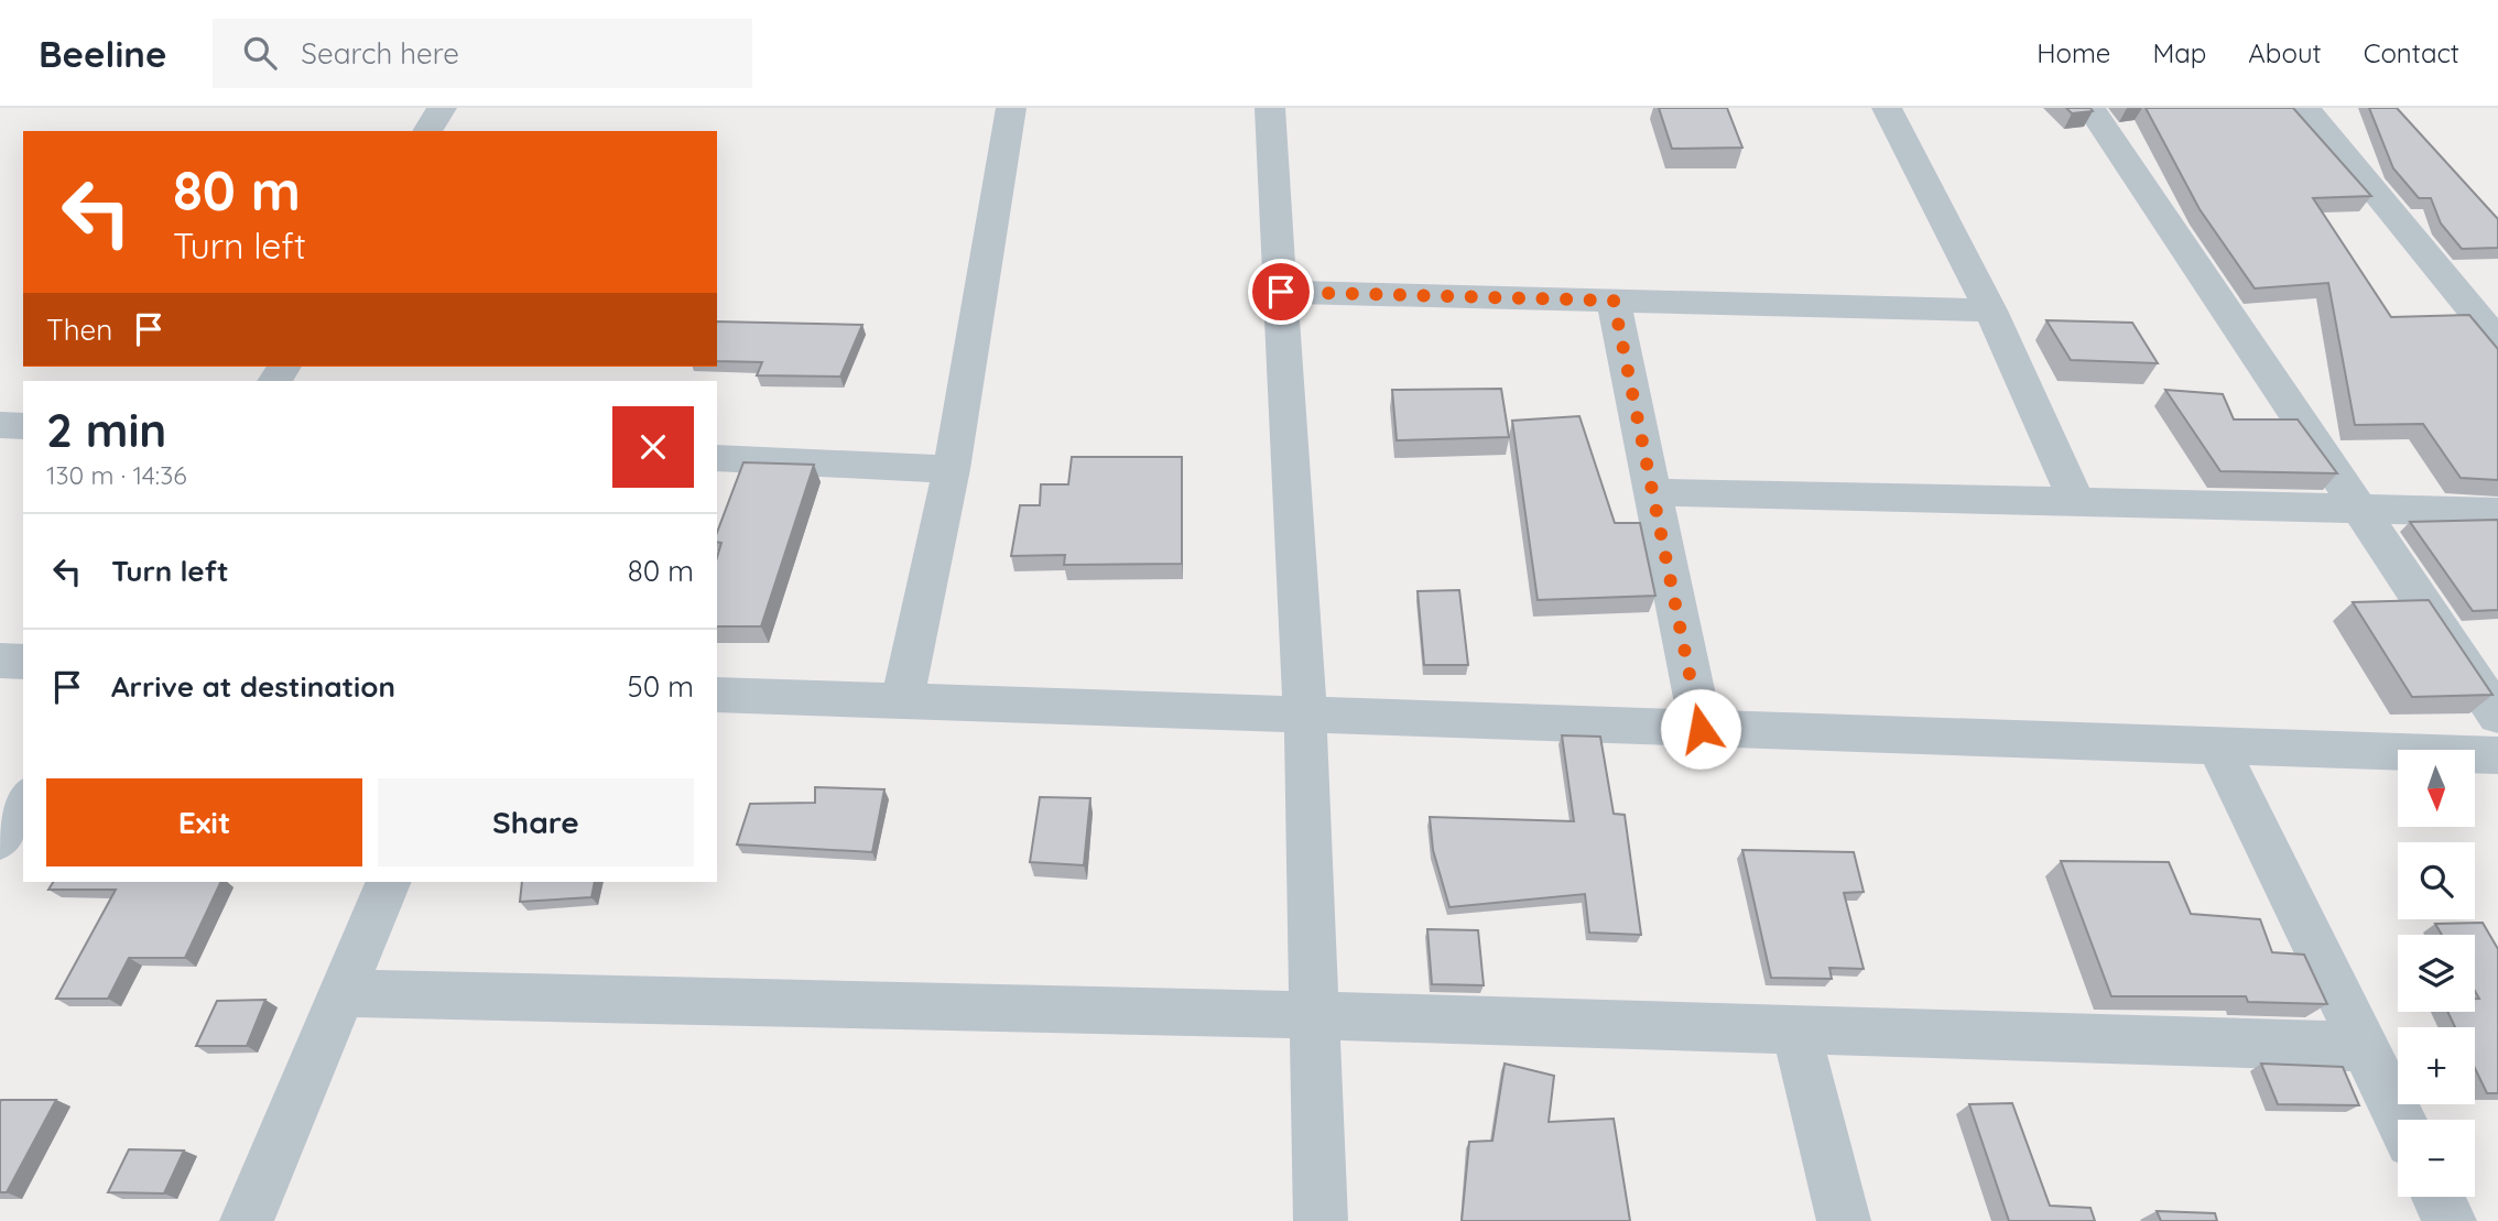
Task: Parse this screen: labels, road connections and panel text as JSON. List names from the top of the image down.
{
  "north": "bottom",
  "page": {
    "header": "Beeline",
    "search": "Search here",
    "nav": [
      "Home",
      "Map",
      "About",
      "Contact"
    ],
    "turn": ["80 m", "Turn left"],
    "then": "Then",
    "heading": ["2 min", "130 m · 14:36"],
    "list": [
      {
        "name": "Turn left",
        "value": "80 m"
      },
      {
        "name": "Arrive at destination",
        "value": "50 m"
      }
    ],
    "map_buttons": ["+", "−"],
    "buttons": ["Exit", "Share"]
  }
}
